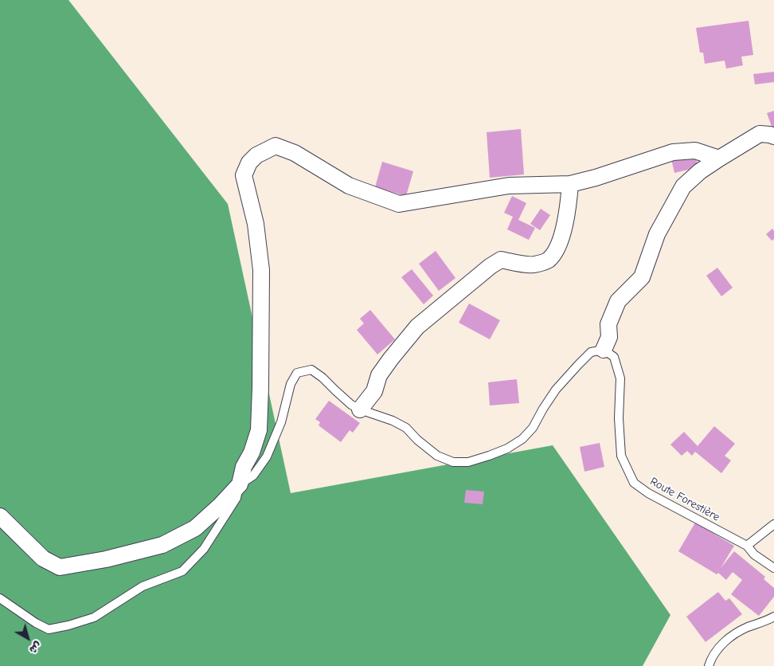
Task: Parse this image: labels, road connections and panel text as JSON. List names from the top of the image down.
{
  "streets": {
    "lane": ["Route Forestière"]
  },
  "north": "bottom right"
}
